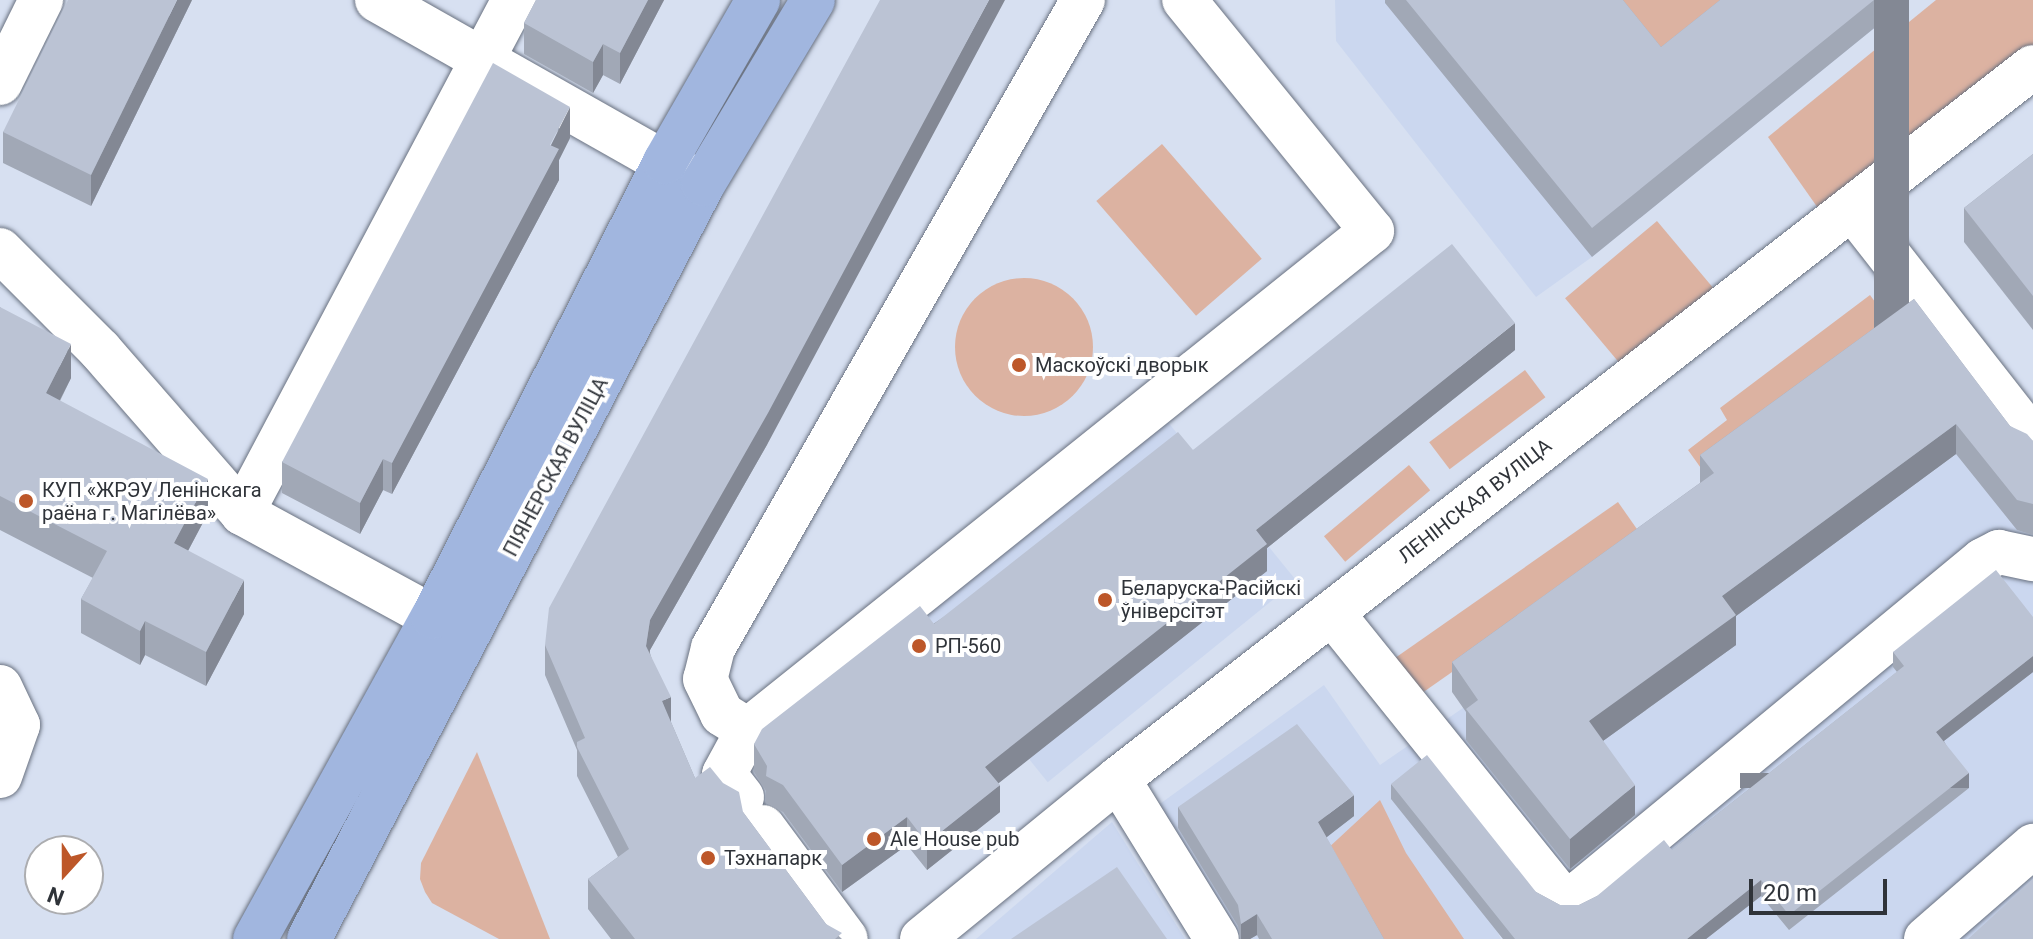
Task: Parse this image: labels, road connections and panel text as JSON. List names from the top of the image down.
{
  "streets": {
    "main road": ["ПІЯНЕРСКАЯ ВУЛІЦА"],
    "street": ["ЛЕНІНСКАЯ ВУЛІЦА"]
  },
  "places": [
    "Маскоўскі дворык",
    "КУП «ЖРЭУ Ленінскага раёна г. Магілёва»",
    "Беларуска-Расійскі ўніверсітэт",
    "РП-560",
    "Ale House pub",
    "Тэхнапарк"
  ],
  "scale_bar": "20 m",
  "north": "bottom"
}
